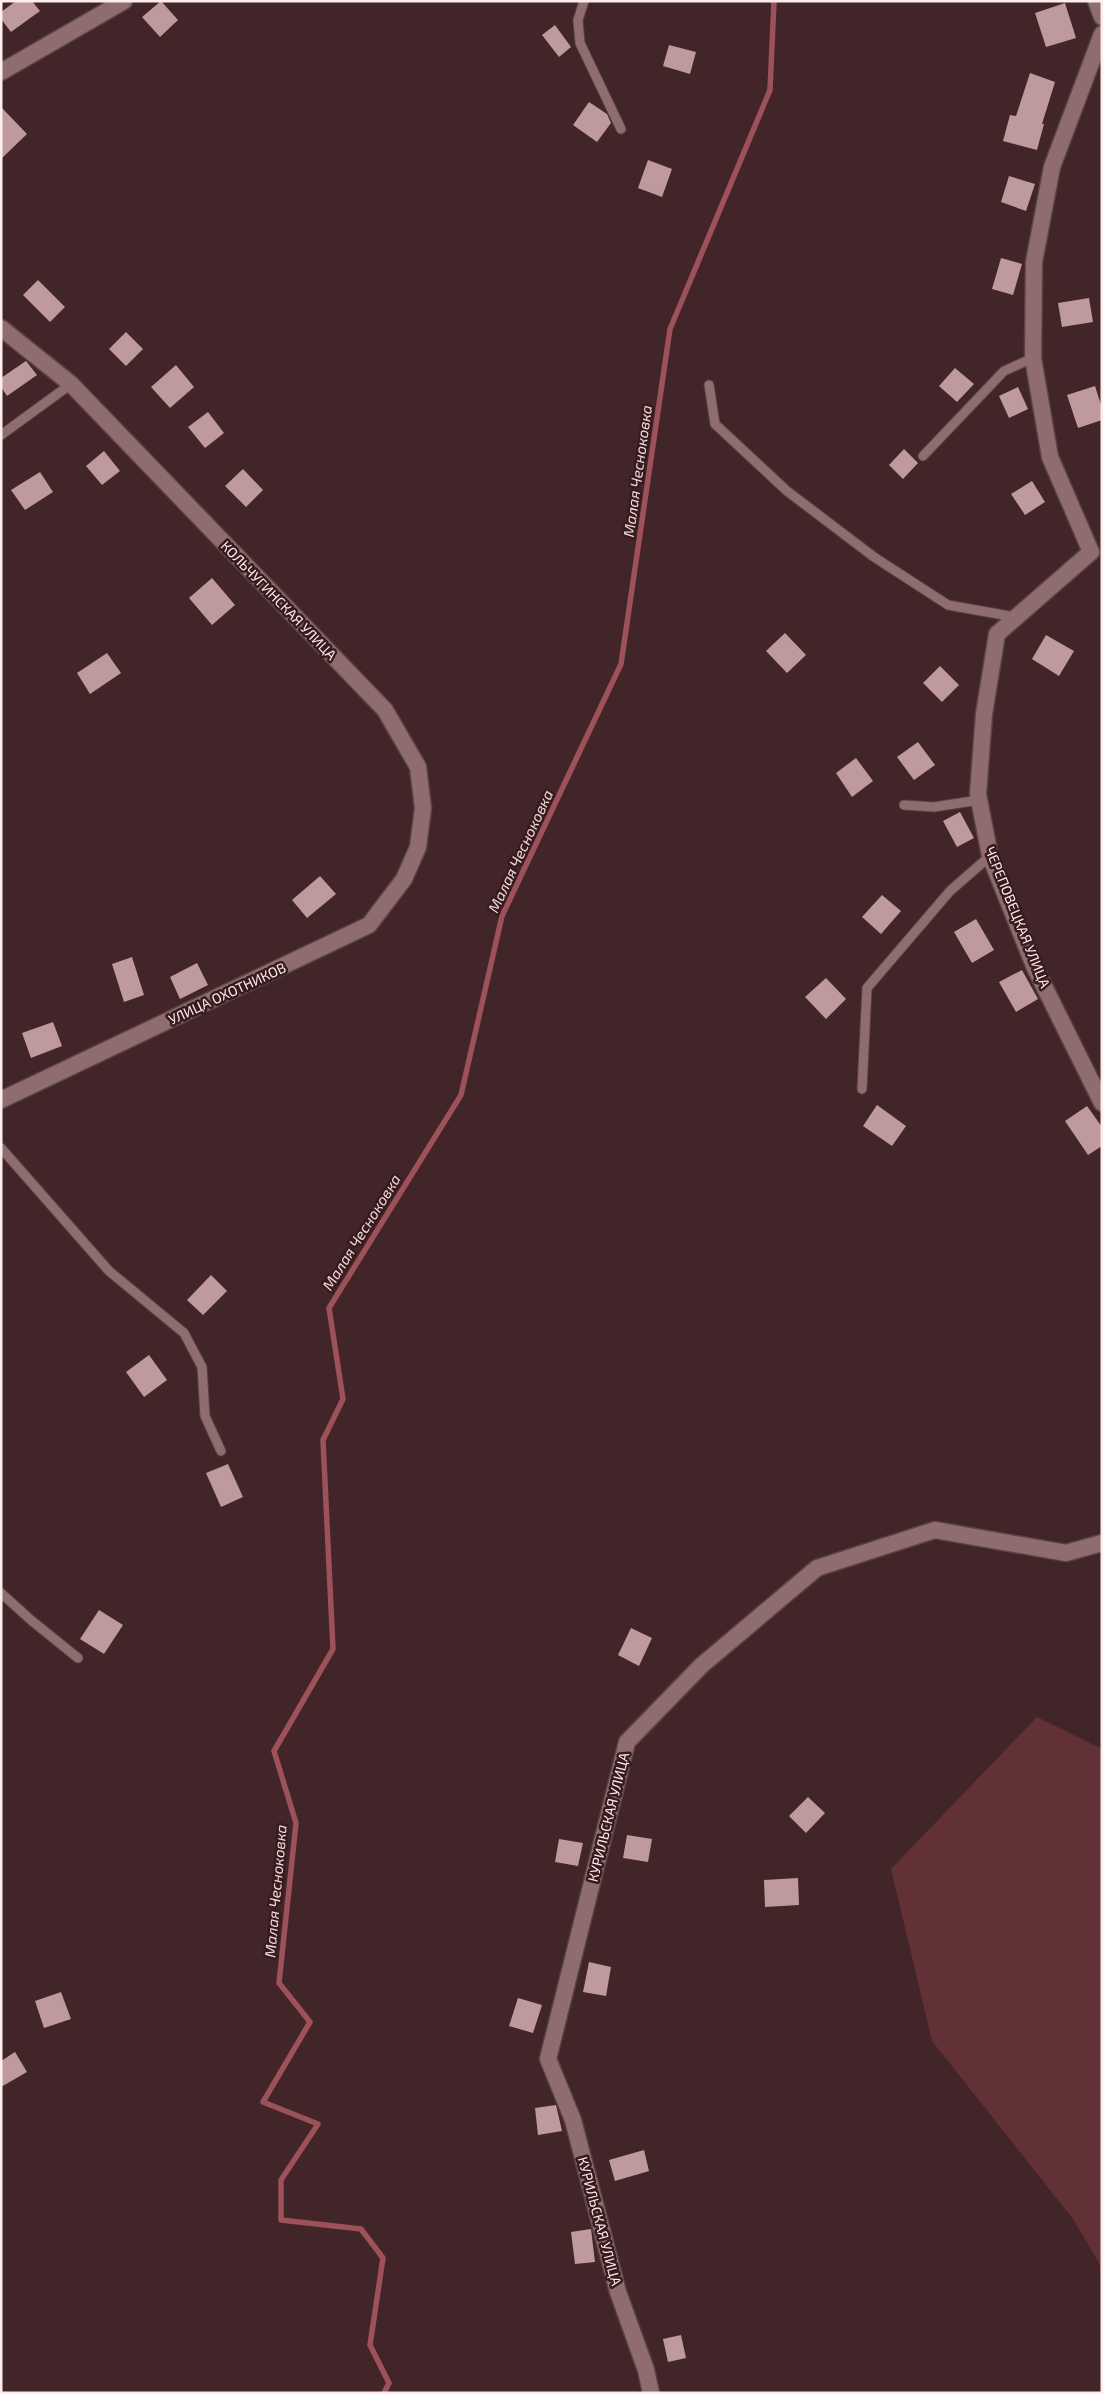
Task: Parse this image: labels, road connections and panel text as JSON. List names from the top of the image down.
{
  "streets": {
    "street": [
      "КОЛЬЧУГИНСКАЯ УЛИЦА",
      "ЧЕРЕПОВЕЦКАЯ УЛИЦА",
      "УЛИЦА ОХОТНИКОВ",
      "КУРИЛЬСКАЯ УЛИЦА"
    ]
  },
  "crossings": [
    ["КОЛЬЧУГИНСКАЯ УЛИЦА", "УЛИЦА ОХОТНИКОВ"]
  ],
  "water": ["Малая Чесноковка"]
}
